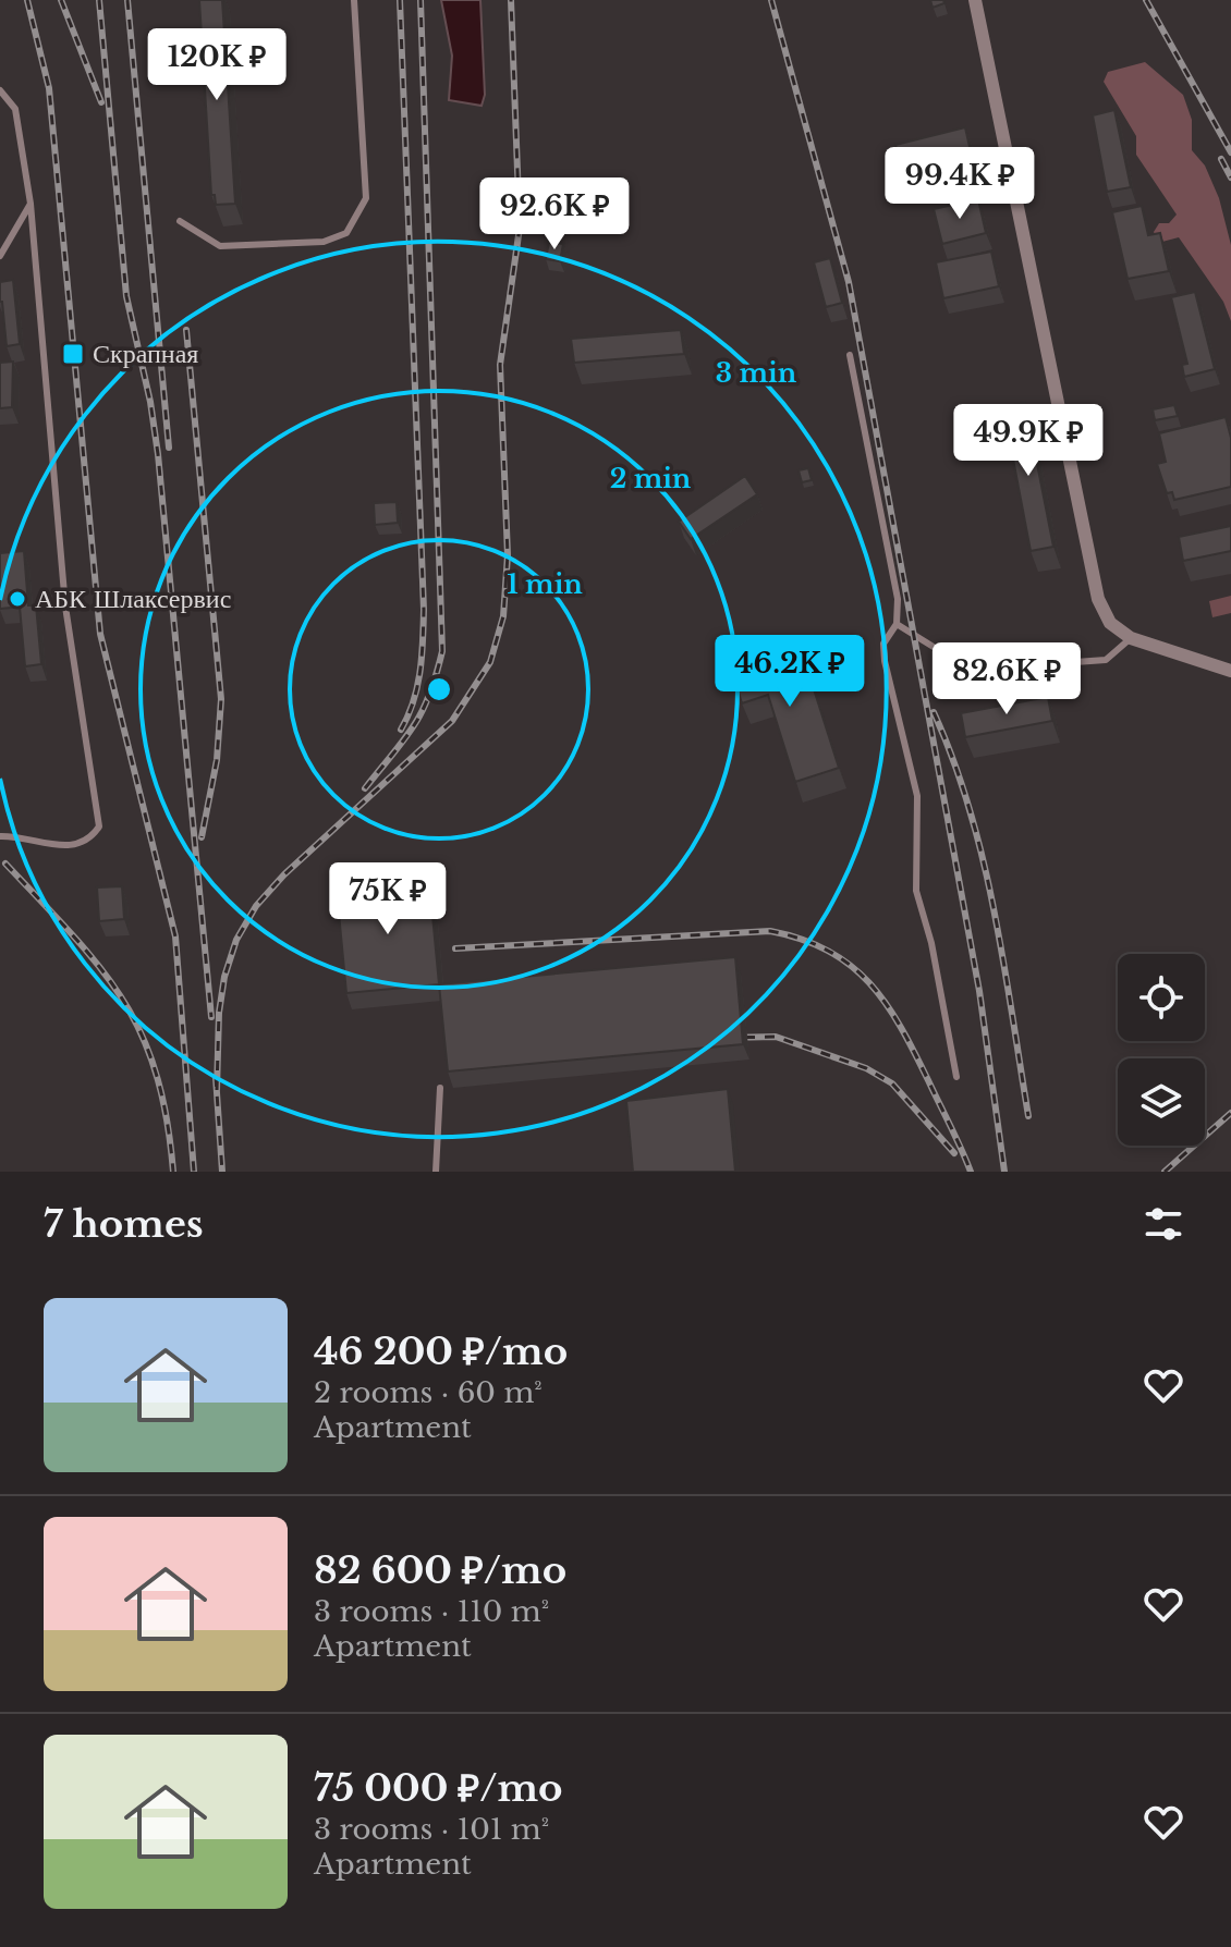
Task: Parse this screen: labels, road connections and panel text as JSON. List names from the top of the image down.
{
  "places": {
    "transit": ["Скрапная"],
    "other": ["АБК Шлаксервис"]
  },
  "page": {
    "price": [
      "120K ₽",
      "99.4K ₽",
      "92.6K ₽",
      "49.9K ₽",
      "46.2K ₽",
      "82.6K ₽",
      "75K ₽"
    ],
    "heading": "7 homes",
    "list": [
      {
        "name": "46 200 ₽/mo",
        "note": "2 rooms · 60 m² · Apartment"
      },
      {
        "name": "82 600 ₽/mo",
        "note": "3 rooms · 110 m² · Apartment"
      },
      {
        "name": "75 000 ₽/mo",
        "note": "3 rooms · 101 m² · Apartment"
      }
    ]
  },
  "rings": ["3 min", "2 min", "1 min"]
}
